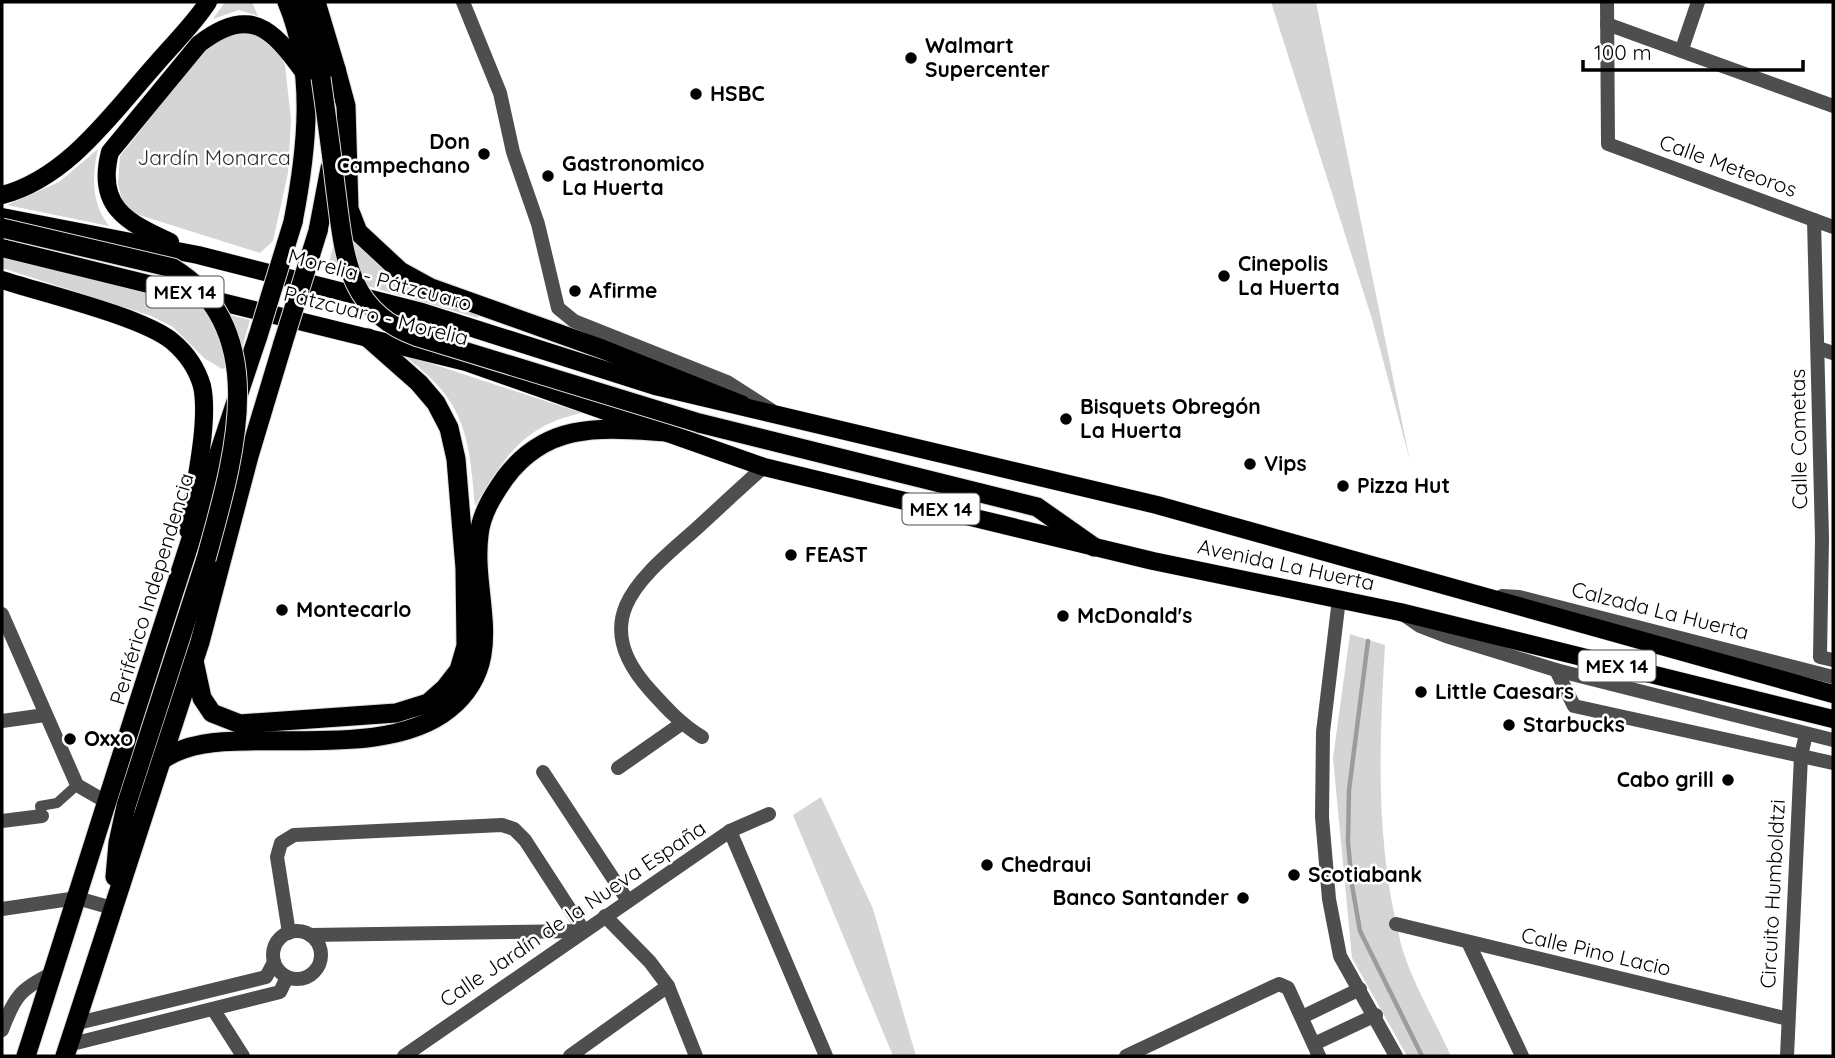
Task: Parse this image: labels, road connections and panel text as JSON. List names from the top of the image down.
{
  "streets": {
    "highway": ["Periférico Independencia"],
    "main road": [
      "Morelia - Pátzcuaro",
      "MEX 14",
      "Pátzcuaro - Morelia",
      "Avenida La Huerta"
    ],
    "street": [
      "Calle Meteoros",
      "Calle Cometas",
      "Calzada La Huerta",
      "Circuito Humboldtzi",
      "Calle Jardín de la Nueva España",
      "Calle Pino Lacio"
    ]
  },
  "crossings": [
    ["Calle Meteoros", "Calle Cometas"],
    ["Morelia - Pátzcuaro", "Avenida La Huerta"],
    ["Pátzcuaro - Morelia", "Avenida La Huerta"],
    ["Avenida La Huerta", "Calzada La Huerta"],
    ["Circuito Humboldtzi", "Calle Pino Lacio"]
  ],
  "parks": ["Jardín Monarca"],
  "places": [
    "Walmart Supercenter",
    "HSBC",
    "Don Campechano",
    "Gastronomico La Huerta",
    "Cinepolis La Huerta",
    "Afirme",
    "Bisquets Obregón La Huerta",
    "Vips",
    "Pizza Hut",
    "FEAST",
    "Montecarlo",
    "McDonald's",
    "Little Caesars",
    "Starbucks",
    "Oxxo",
    "Cabo grill",
    "Chedraui",
    "Scotiabank",
    "Banco Santander"
  ],
  "scale_bar": "100 m"
}
